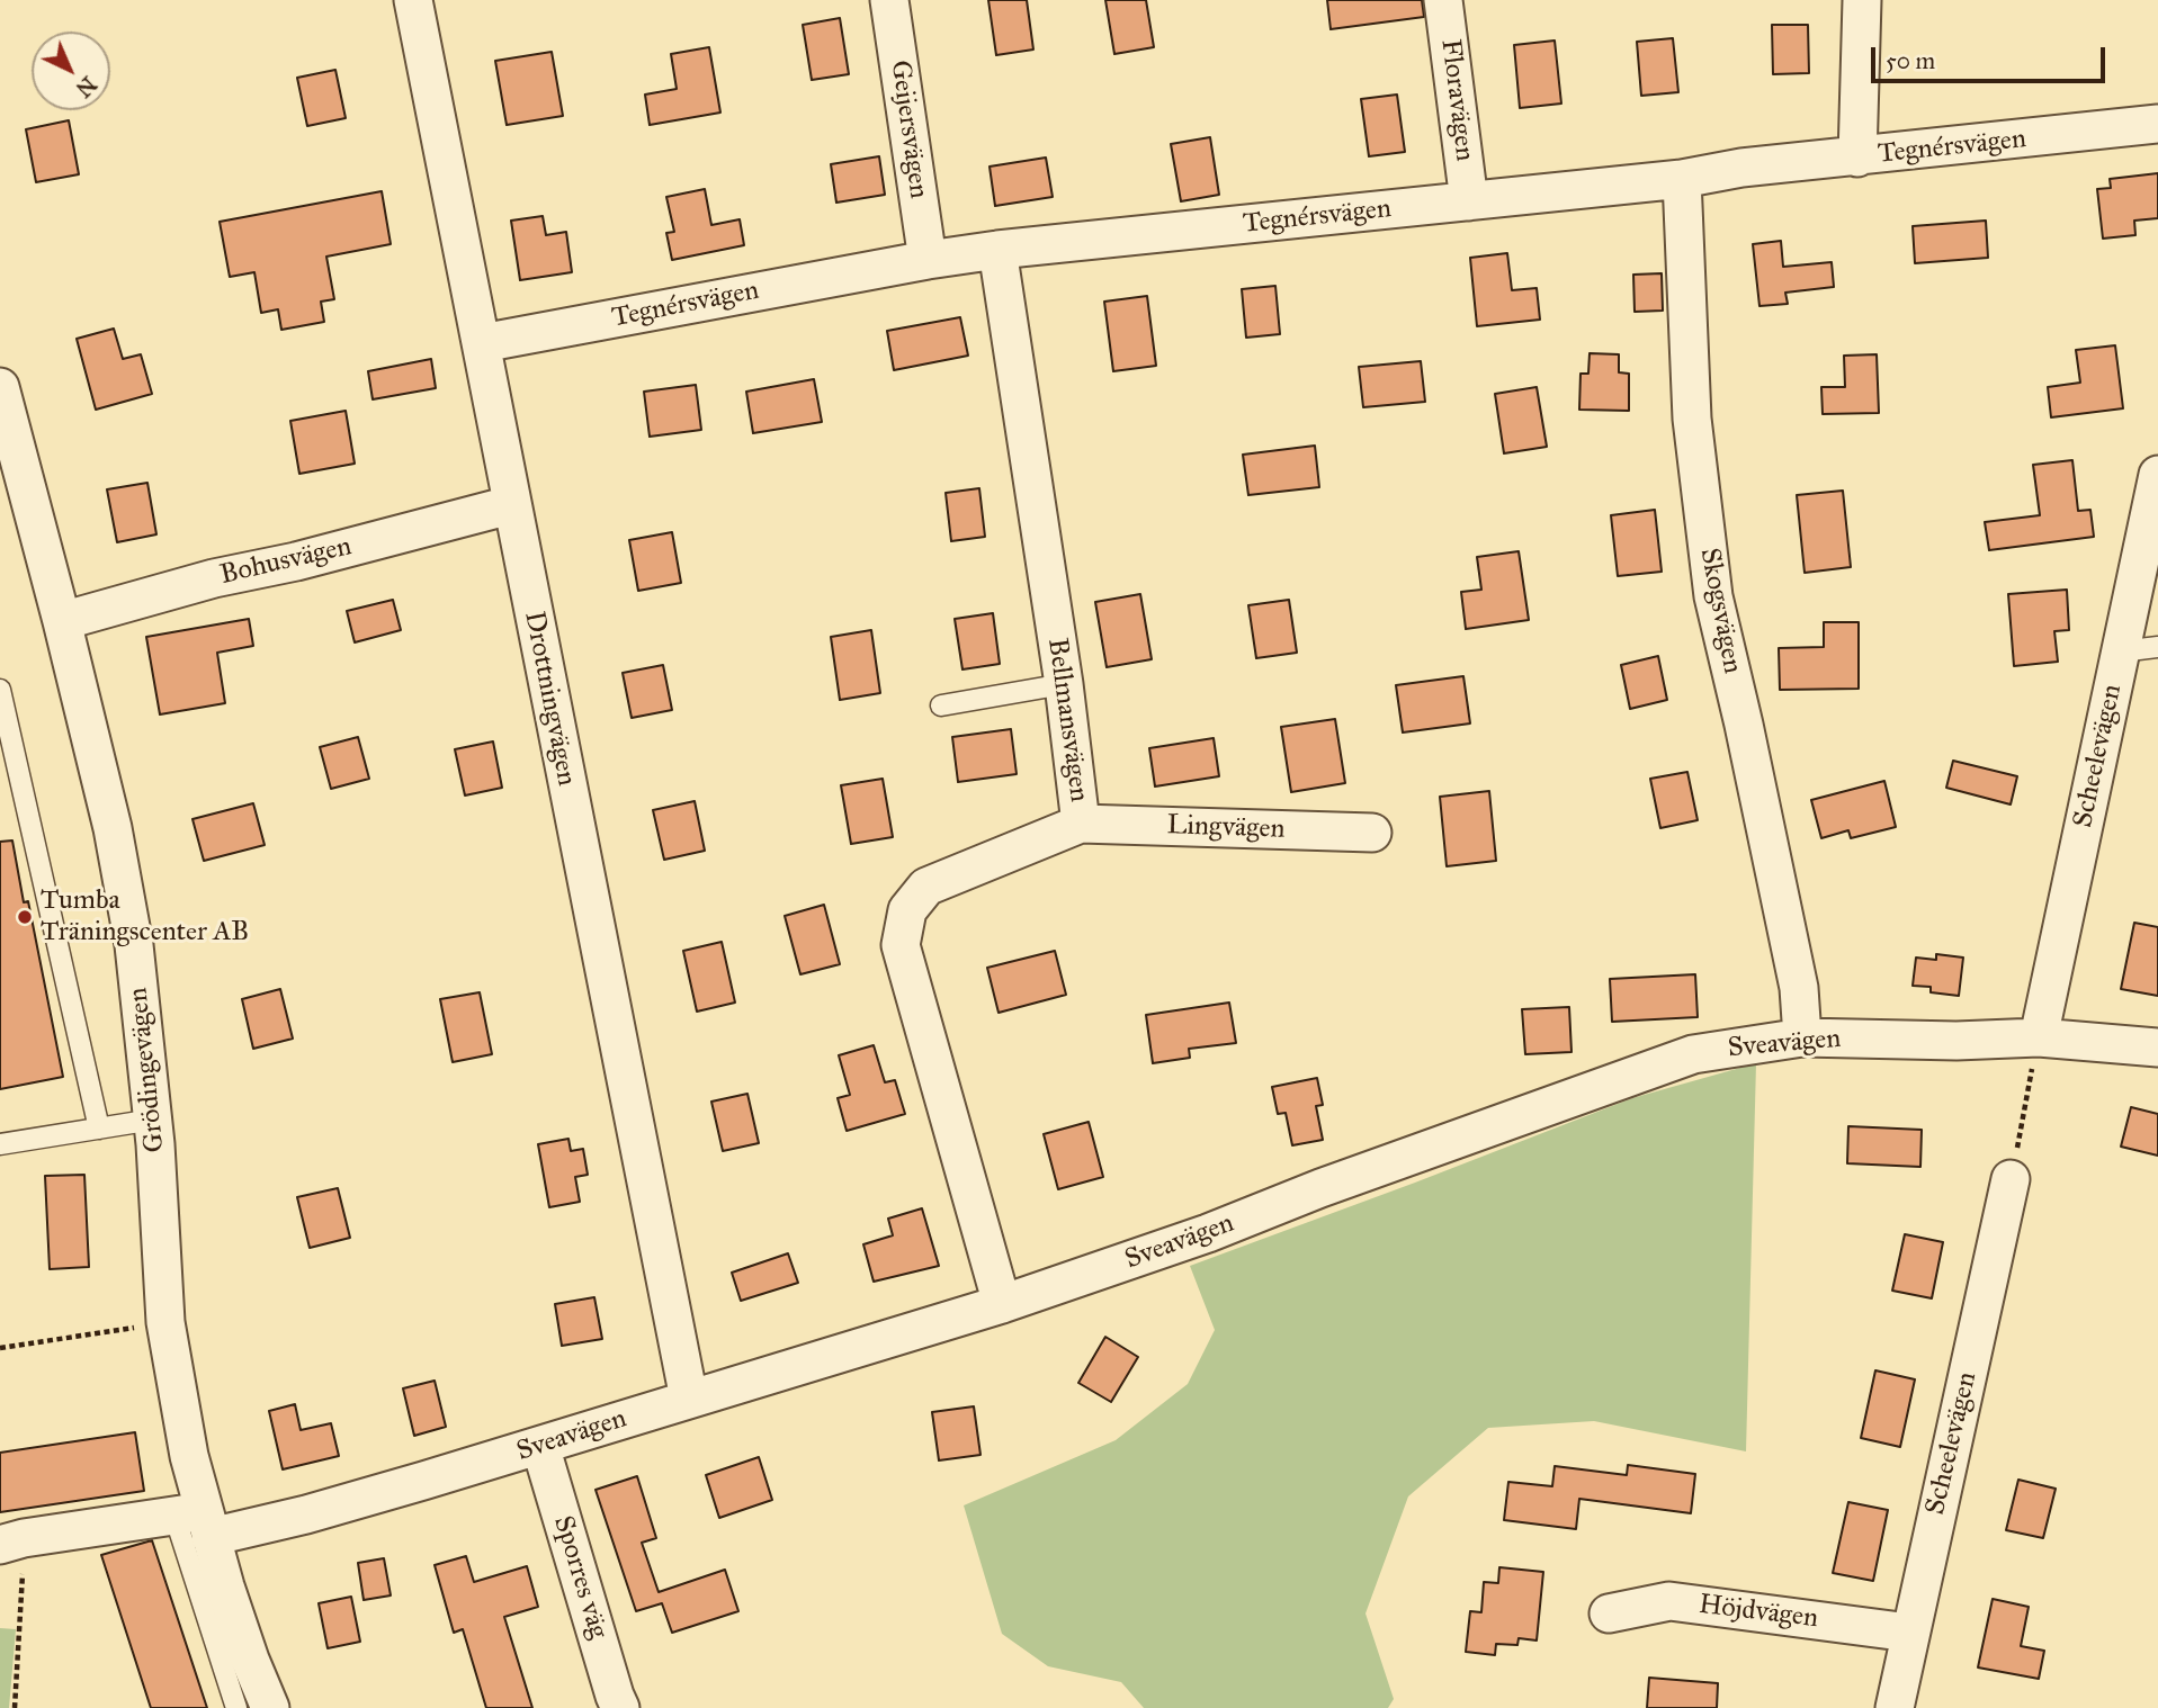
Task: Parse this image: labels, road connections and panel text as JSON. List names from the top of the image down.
{
  "streets": {
    "street": [
      "Floravägen",
      "Geijersvägen",
      "Tegnérsvägen",
      "Bohusvägen",
      "Skogsvägen",
      "Drottningvägen",
      "Bellmansvägen",
      "Scheelevägen",
      "Lingvägen",
      "Sveavägen",
      "Grödingevägen",
      "Sporres väg",
      "Höjdvägen"
    ]
  },
  "crossings": [
    ["Floravägen", "Tegnérsvägen"],
    ["Geijersvägen", "Tegnérsvägen"],
    ["Tegnérsvägen", "Skogsvägen"],
    ["Tegnérsvägen", "Drottningvägen"],
    ["Tegnérsvägen", "Bellmansvägen"],
    ["Bohusvägen", "Drottningvägen"],
    ["Bohusvägen", "Grödingevägen"],
    ["Skogsvägen", "Sveavägen"],
    ["Drottningvägen", "Sveavägen"],
    ["Bellmansvägen", "Lingvägen"],
    ["Bellmansvägen", "Sveavägen"],
    ["Scheelevägen", "Sveavägen"],
    ["Scheelevägen", "Höjdvägen"],
    ["Sveavägen", "Grödingevägen"],
    ["Sveavägen", "Sporres väg"]
  ],
  "places": ["Tumba Träningscenter AB"],
  "scale_bar": "50 m",
  "north": "bottom right"
}
